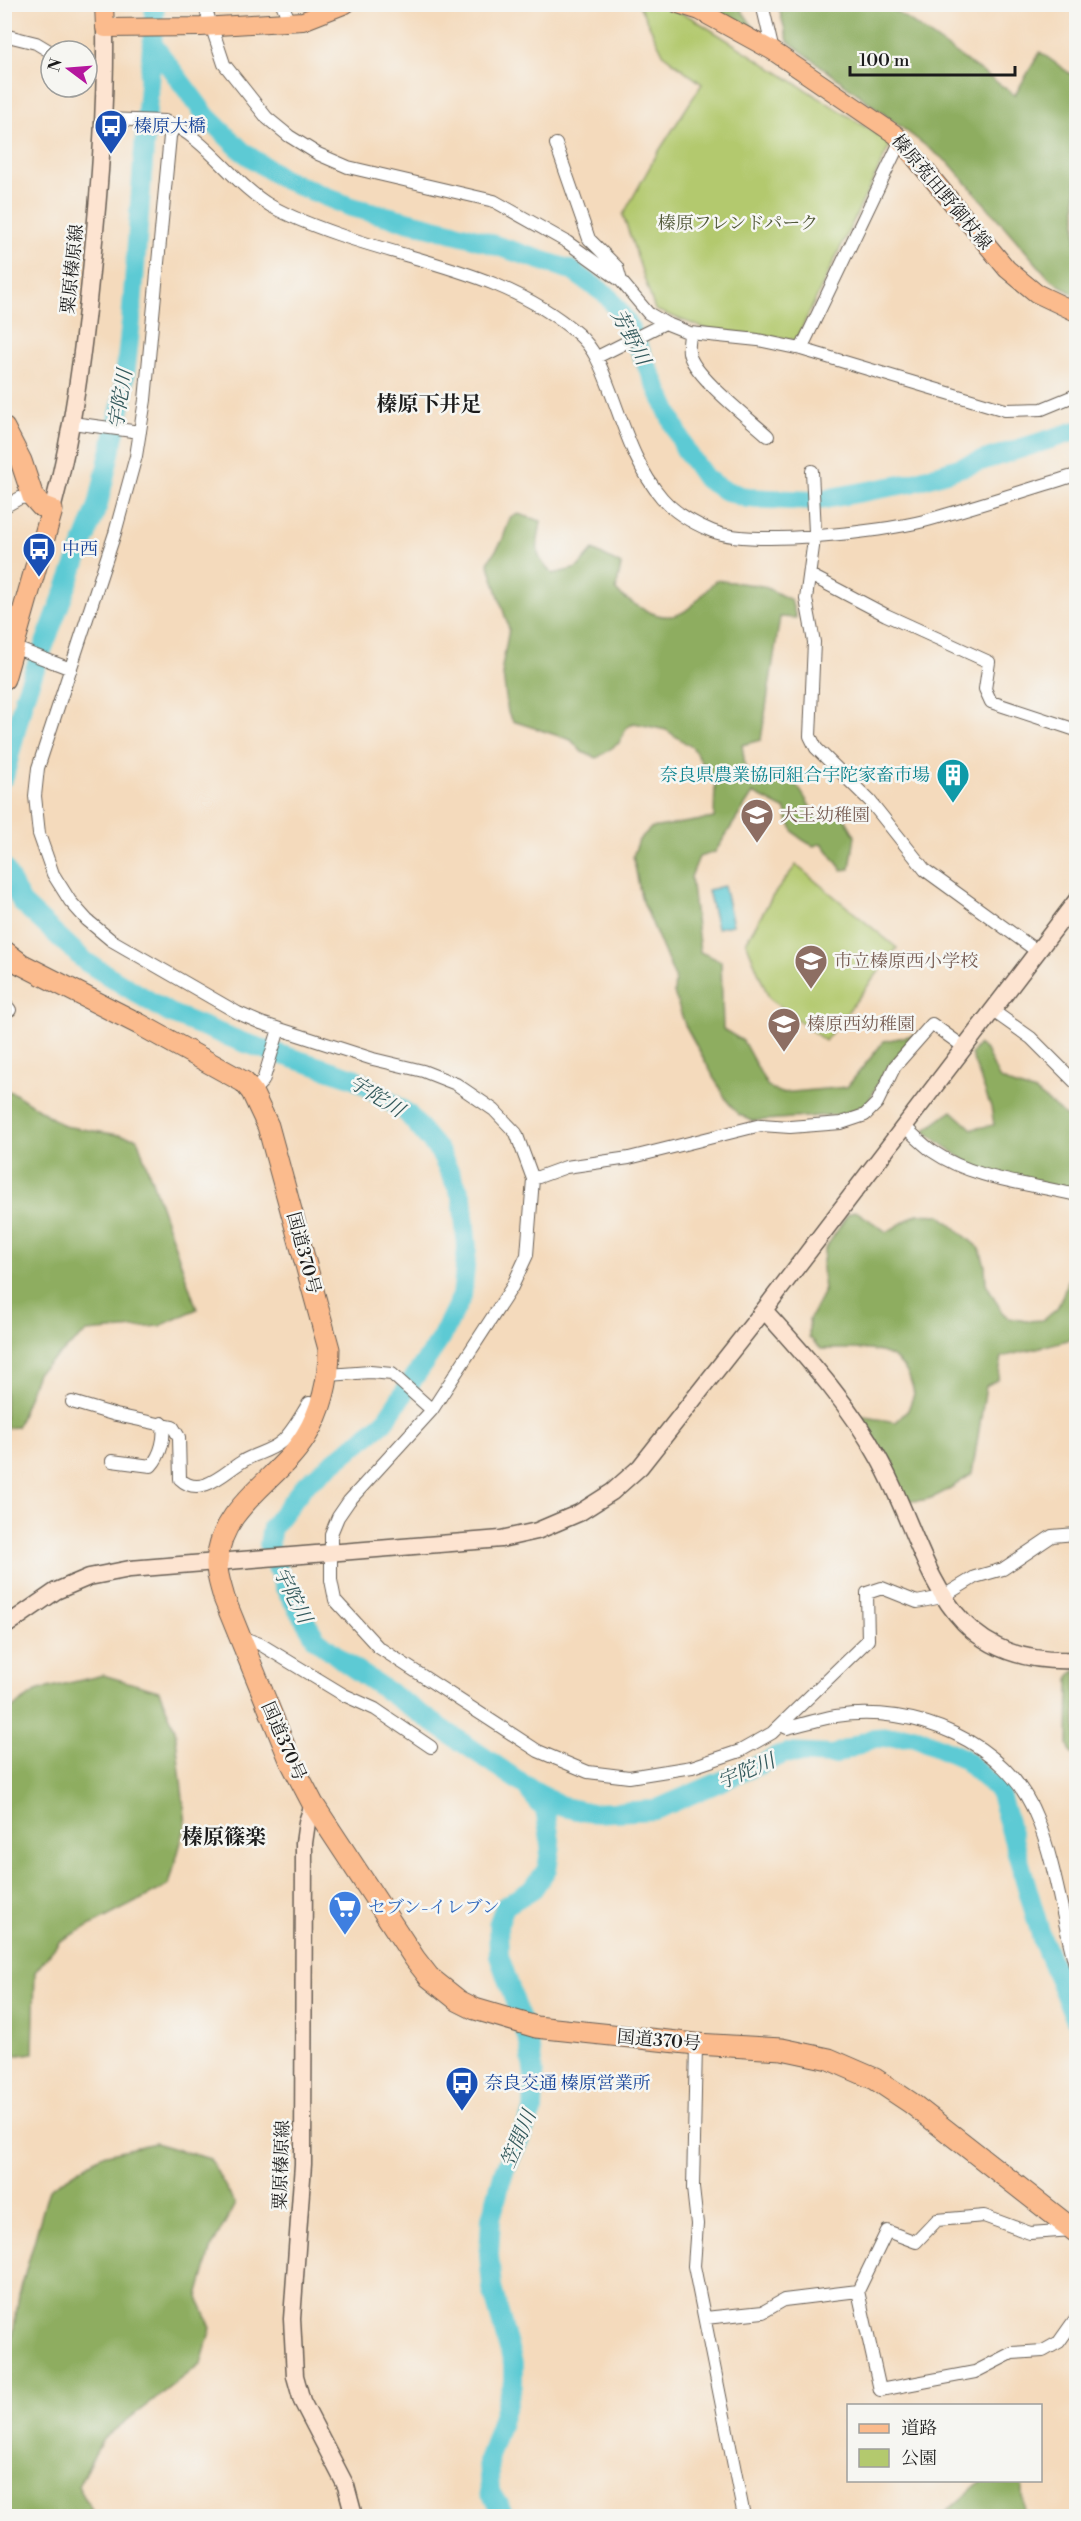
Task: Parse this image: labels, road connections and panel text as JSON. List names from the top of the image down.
{
  "streets": {
    "highway": ["国道370号"],
    "main road": ["榛原菟田野御杖線"],
    "street": ["粟原榛原線"]
  },
  "crossings": [
    ["粟原榛原線", "国道370号"]
  ],
  "districts": ["榛原下井足", "榛原篠楽"],
  "water": ["芳野川", "宇陀川", "笠間川"],
  "parks": ["榛原フレンドパーク"],
  "places": {
    "bus stop": ["榛原大橋", "中西", "奈良交通 榛原営業所"],
    "building": ["奈良県農業協同組合宇陀家畜市場"],
    "school or university": ["大王幼稚園", "市立榛原西小学校", "榛原西幼稚園"],
    "supermarket": ["セブン-イレブン"]
  },
  "legend": ["道路", "公園"],
  "scale_bar": "100 m",
  "north": "left"
}
